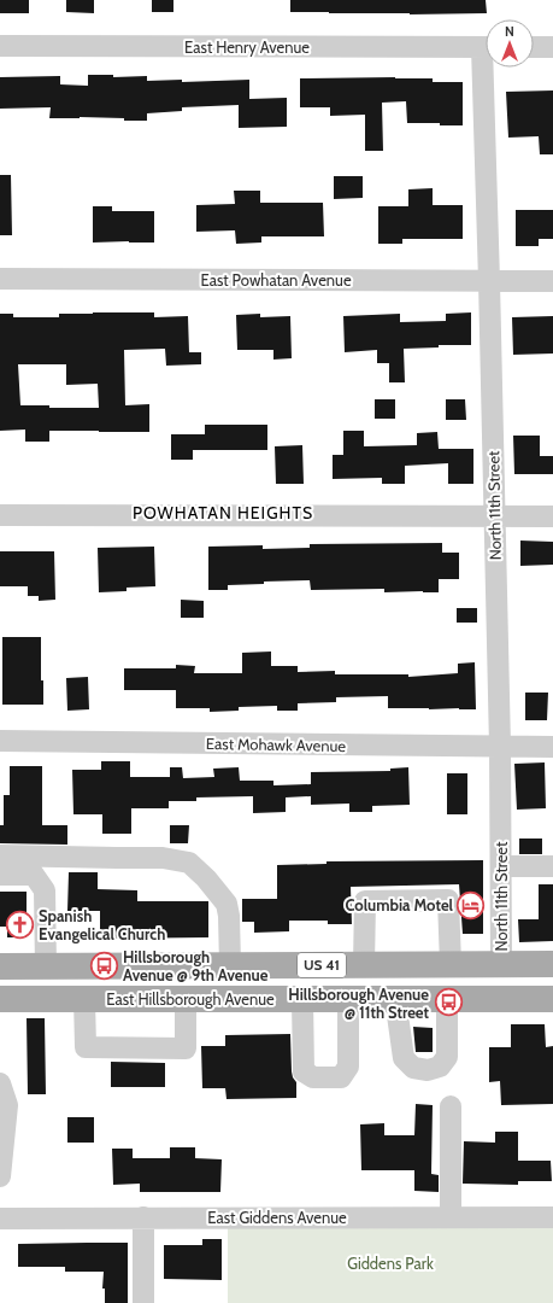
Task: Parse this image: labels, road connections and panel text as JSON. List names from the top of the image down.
{
  "streets": {
    "main road": ["US 41", "East Hillsborough Avenue"],
    "street": [
      "East Henry Avenue",
      "East Powhatan Avenue",
      "North 11th Street",
      "East Mohawk Avenue",
      "East Giddens Avenue"
    ]
  },
  "crossings": [
    ["East Powhatan Avenue", "North 11th Street"],
    ["North 11th Street", "East Mohawk Avenue"],
    ["North 11th Street", "US 41"]
  ],
  "districts": ["POWHATAN HEIGHTS"],
  "parks": ["Giddens Park"],
  "places": {
    "hotel": ["Columbia Motel"],
    "church": ["Spanish Evangelical Church"],
    "bus stop": ["Hillsborough Avenue @ 9th Avenue", "Hillsborough Avenue @ 11th Street"]
  },
  "north": "top"
}
